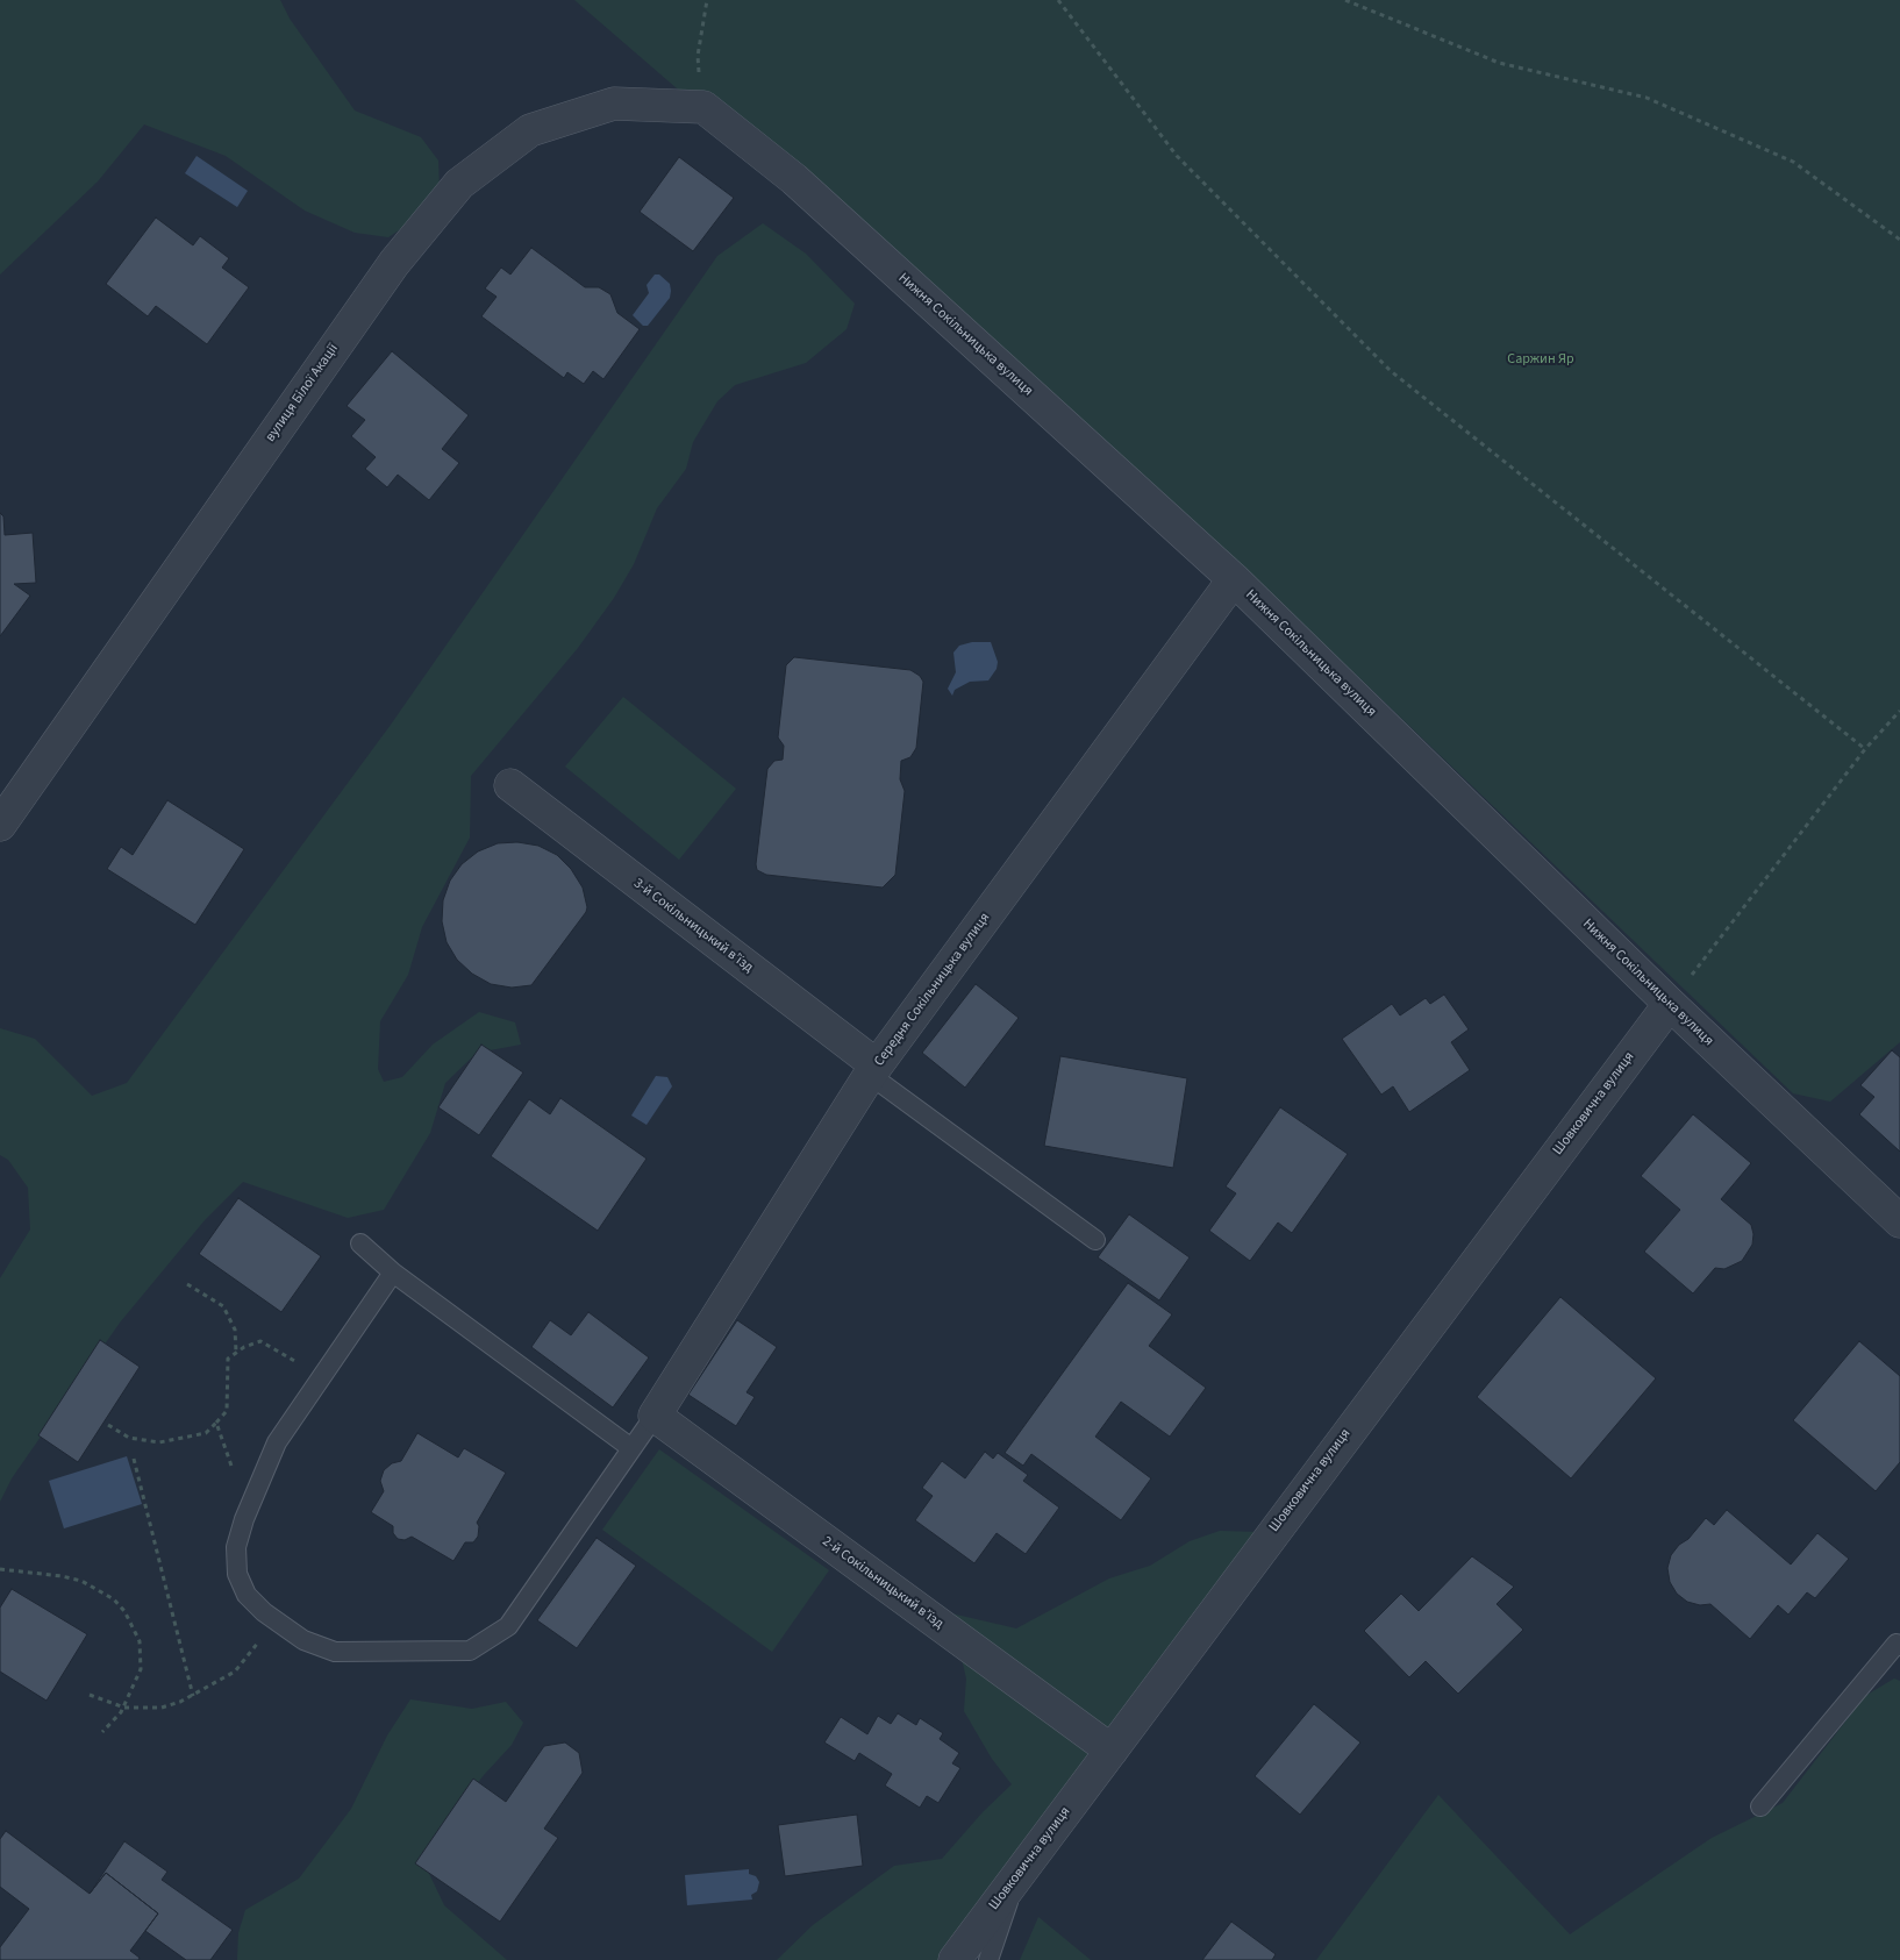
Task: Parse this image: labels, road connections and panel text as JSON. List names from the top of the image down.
{
  "streets": {
    "street": [
      "Нижня Сокільницька вулиця",
      "вулиця Білої Акації",
      "3-й Сокільницький в’їзд",
      "Середня Сокільницька вулиця",
      "Шовковична вулиця",
      "2-й Сокільницький в’їзд"
    ]
  },
  "crossings": [
    ["Нижня Сокільницька вулиця", "вулиця Білої Акації"],
    ["Нижня Сокільницька вулиця", "Середня Сокільницька вулиця"],
    ["Нижня Сокільницька вулиця", "Шовковична вулиця"],
    ["3-й Сокільницький в’їзд", "Середня Сокільницька вулиця"],
    ["Середня Сокільницька вулиця", "2-й Сокільницький в’їзд"],
    ["Шовковична вулиця", "2-й Сокільницький в’їзд"]
  ],
  "parks": ["Саржин Яр"]
}
